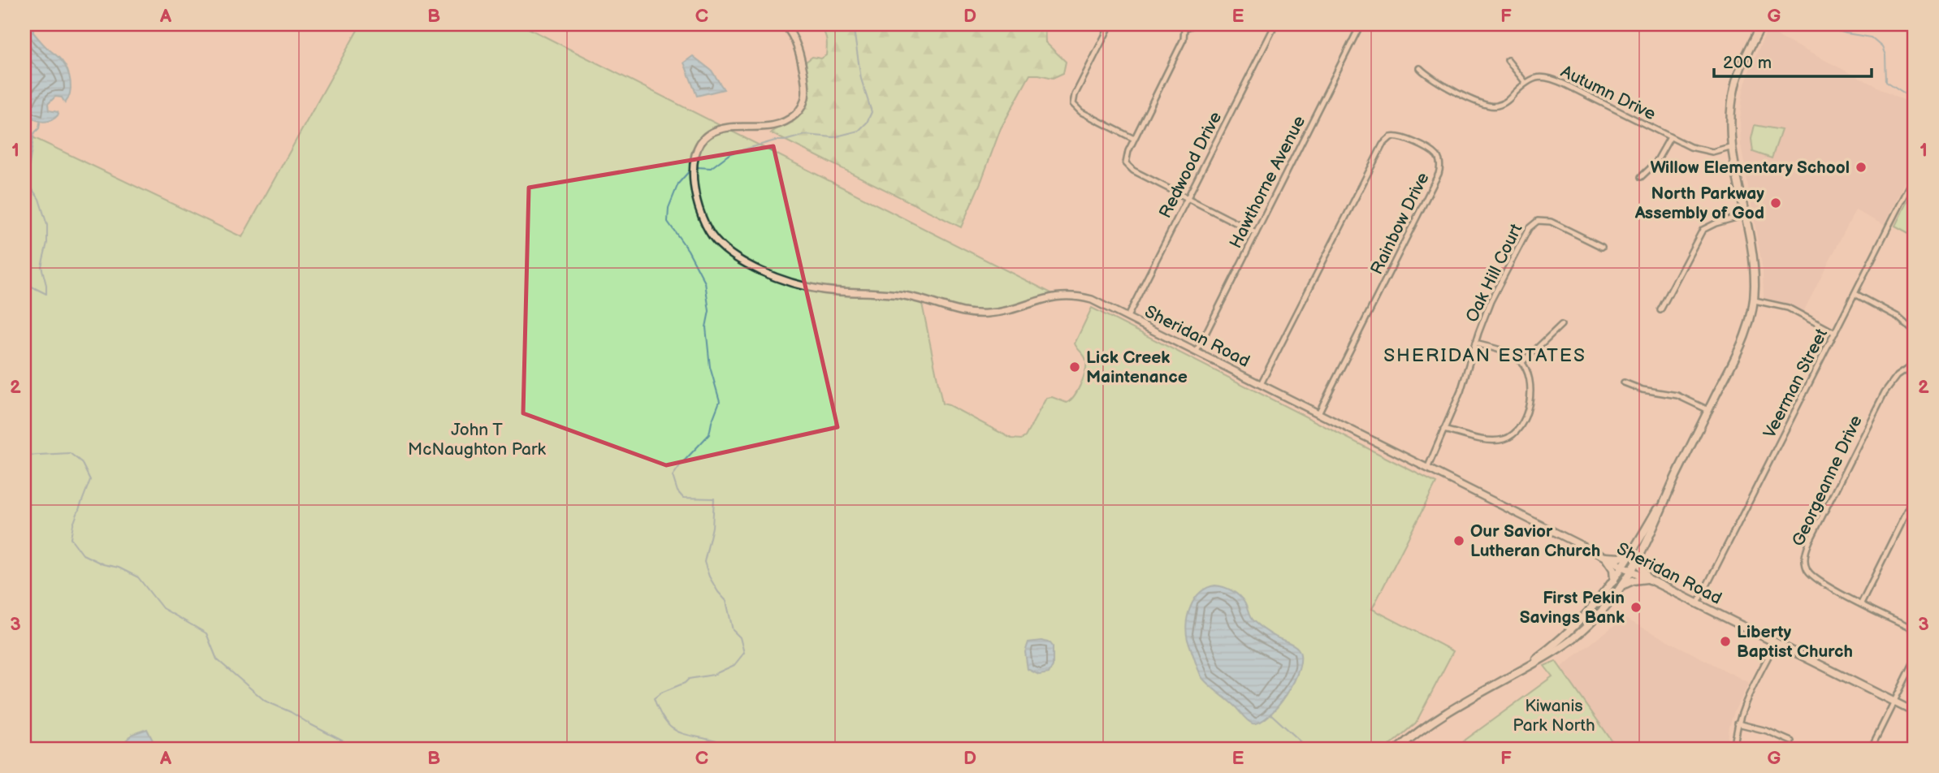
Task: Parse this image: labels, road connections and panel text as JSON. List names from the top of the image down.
{
  "streets": {
    "main road": ["Sheridan Road"],
    "street": [
      "Autumn Drive",
      "Redwood Drive",
      "Hawthorne Avenue",
      "Rainbow Drive",
      "Oak Hill Court",
      "Veerman Street",
      "Georgeanne Drive"
    ]
  },
  "crossings": [
    ["Redwood Drive", "Sheridan Road"],
    ["Hawthorne Avenue", "Sheridan Road"],
    ["Rainbow Drive", "Sheridan Road"],
    ["Oak Hill Court", "Sheridan Road"],
    ["Sheridan Road", "Veerman Street"]
  ],
  "districts": ["SHERIDAN ESTATES"],
  "parks": ["John T McNaughton Park", "Kiwanis Park North"],
  "places": [
    "Willow Elementary School",
    "North Parkway Assembly of God",
    "Lick Creek Maintenance",
    "Our Savior Lutheran Church",
    "First Pekin Savings Bank",
    "Liberty Baptist Church"
  ],
  "scale_bar": "200 m",
  "grid": {
    "columns": [
      "A",
      "B",
      "C",
      "D",
      "E",
      "F",
      "G"
    ],
    "rows": ["1", "2", "3"]
  }
}
